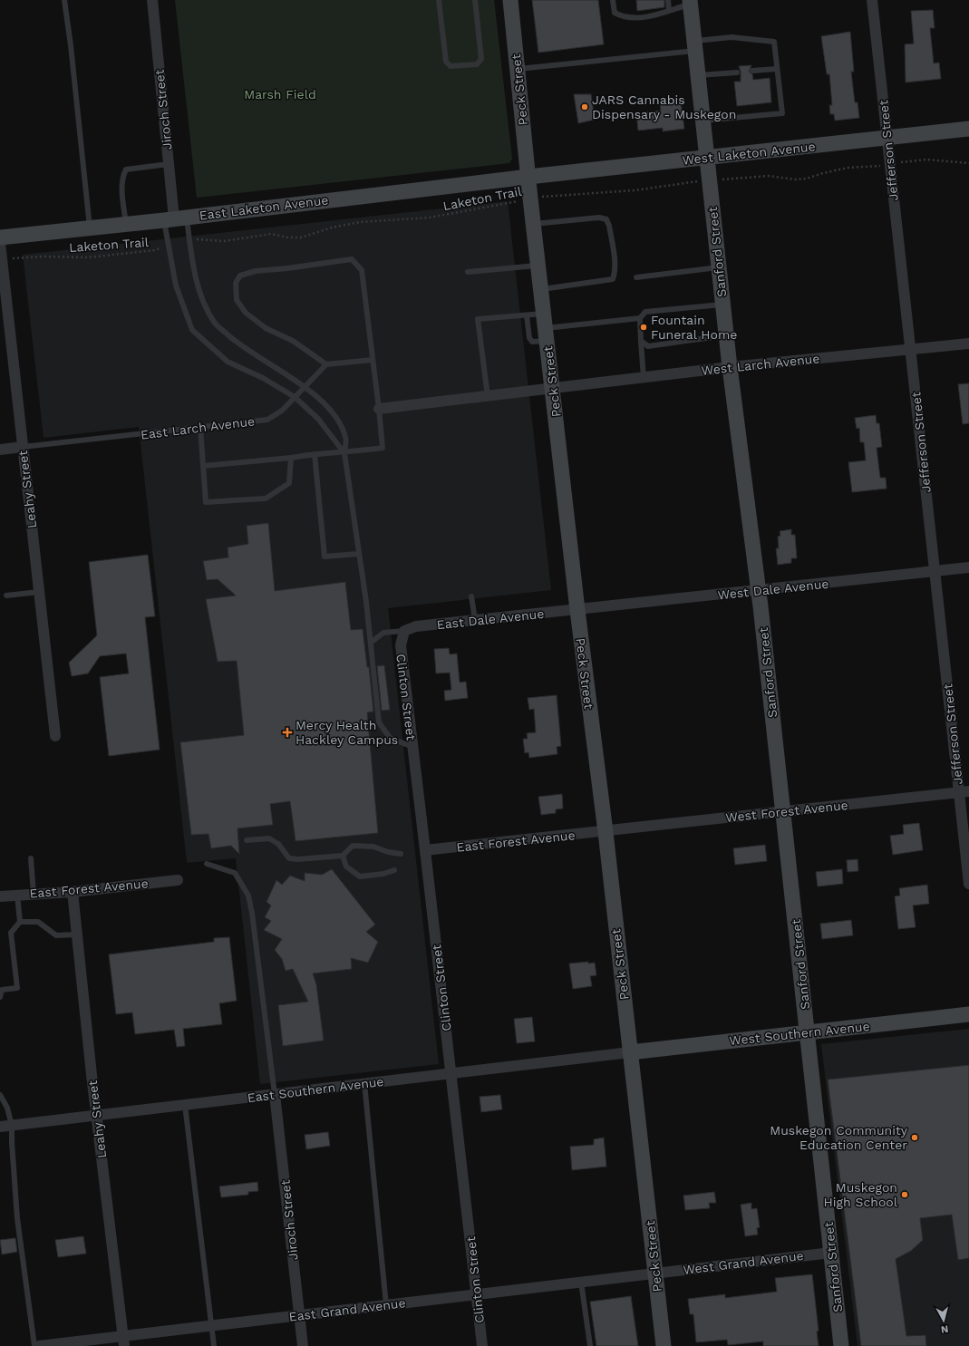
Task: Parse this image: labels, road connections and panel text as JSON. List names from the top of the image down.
{
  "streets": {
    "street": [
      "Peck Street",
      "Jiroch Street",
      "Jefferson Street",
      "West Laketon Avenue",
      "East Laketon Avenue",
      "Sanford Street",
      "West Larch Avenue",
      "East Larch Avenue",
      "Leahy Street",
      "West Dale Avenue",
      "East Dale Avenue",
      "Clinton Street",
      "West Forest Avenue",
      "East Forest Avenue",
      "West Southern Avenue",
      "East Southern Avenue",
      "West Grand Avenue",
      "East Grand Avenue"
    ],
    "path": ["Laketon Trail"]
  },
  "crossings": [
    ["Peck Street", "West Laketon Avenue"],
    ["Peck Street", "Laketon Trail"],
    ["Peck Street", "East Laketon Avenue"],
    ["Peck Street", "West Larch Avenue"],
    ["Peck Street", "West Dale Avenue"],
    ["Peck Street", "East Dale Avenue"],
    ["Peck Street", "West Forest Avenue"],
    ["Peck Street", "East Forest Avenue"],
    ["Peck Street", "West Southern Avenue"],
    ["Peck Street", "East Southern Avenue"],
    ["Peck Street", "West Grand Avenue"],
    ["Peck Street", "East Grand Avenue"],
    ["Jiroch Street", "East Laketon Avenue"],
    ["Jiroch Street", "East Southern Avenue"],
    ["Jiroch Street", "East Grand Avenue"],
    ["Jefferson Street", "West Laketon Avenue"],
    ["Jefferson Street", "Laketon Trail"],
    ["Jefferson Street", "West Larch Avenue"],
    ["Jefferson Street", "West Dale Avenue"],
    ["Jefferson Street", "West Forest Avenue"],
    ["West Laketon Avenue", "East Laketon Avenue"],
    ["West Laketon Avenue", "Sanford Street"],
    ["Laketon Trail", "Sanford Street"],
    ["Laketon Trail", "Leahy Street"],
    ["Sanford Street", "West Larch Avenue"],
    ["Sanford Street", "West Dale Avenue"],
    ["Sanford Street", "West Forest Avenue"],
    ["Sanford Street", "West Southern Avenue"],
    ["Sanford Street", "West Grand Avenue"],
    ["East Larch Avenue", "Leahy Street"],
    ["Leahy Street", "East Forest Avenue"],
    ["Leahy Street", "East Southern Avenue"],
    ["Leahy Street", "East Grand Avenue"],
    ["West Dale Avenue", "East Dale Avenue"],
    ["East Dale Avenue", "Clinton Street"],
    ["Clinton Street", "East Forest Avenue"],
    ["Clinton Street", "East Southern Avenue"],
    ["Clinton Street", "East Grand Avenue"],
    ["West Forest Avenue", "East Forest Avenue"],
    ["West Southern Avenue", "East Southern Avenue"],
    ["West Grand Avenue", "East Grand Avenue"]
  ],
  "parks": ["Marsh Field"],
  "places": {
    "other": [
      "JARS Cannabis Dispensary - Muskegon",
      "Fountain Funeral Home",
      "Muskegon Community Education Center",
      "Muskegon High School"
    ],
    "health": ["Mercy Health Hackley Campus"]
  },
  "north": "bottom"
}
